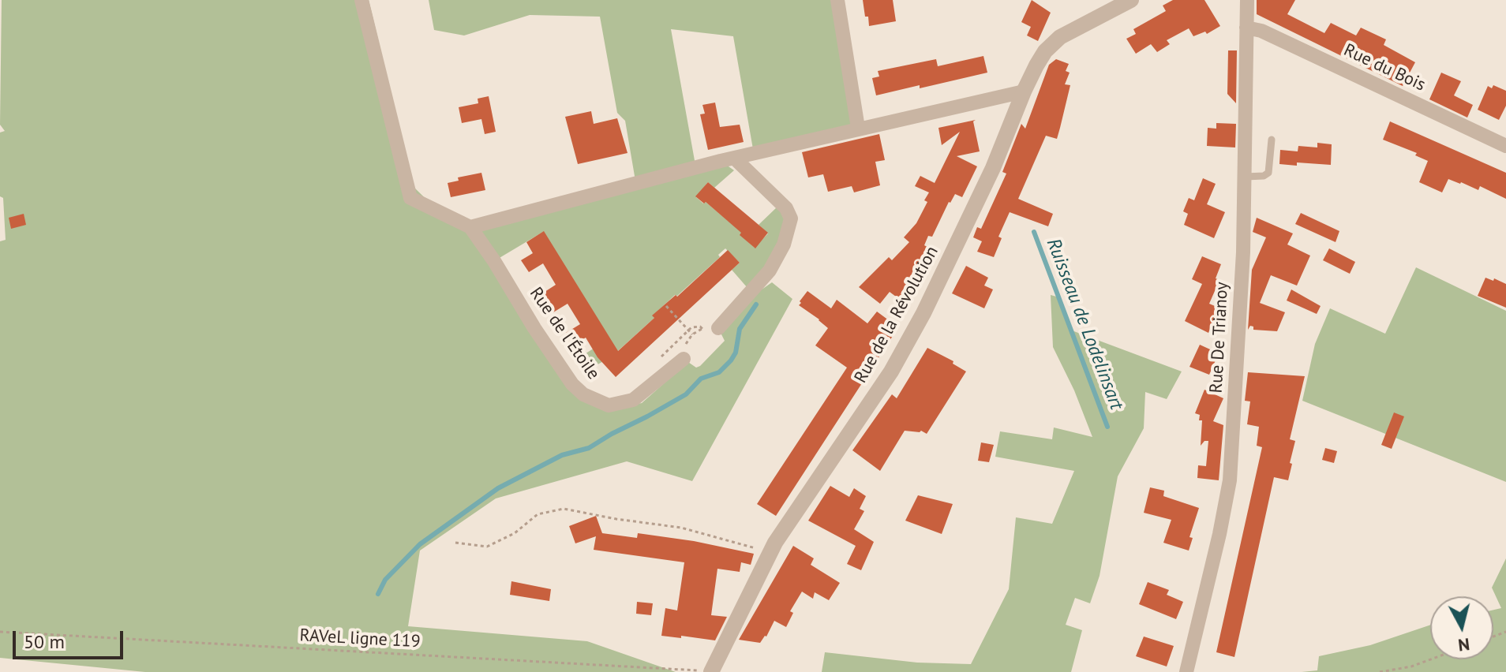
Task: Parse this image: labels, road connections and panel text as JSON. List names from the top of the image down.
{
  "streets": {
    "street": [
      "Rue du Bois",
      "Rue de la Révolution",
      "Rue de l'Étoile",
      "Rue De Trianoy"
    ],
    "path": ["RAVeL ligne 119"]
  },
  "crossings": [
    ["Rue du Bois", "Rue De Trianoy"],
    ["Rue de la Révolution", "RAVeL ligne 119"]
  ],
  "water": ["Ruisseau de Lodelinsart"],
  "scale_bar": "50 m",
  "north": "bottom"
}
